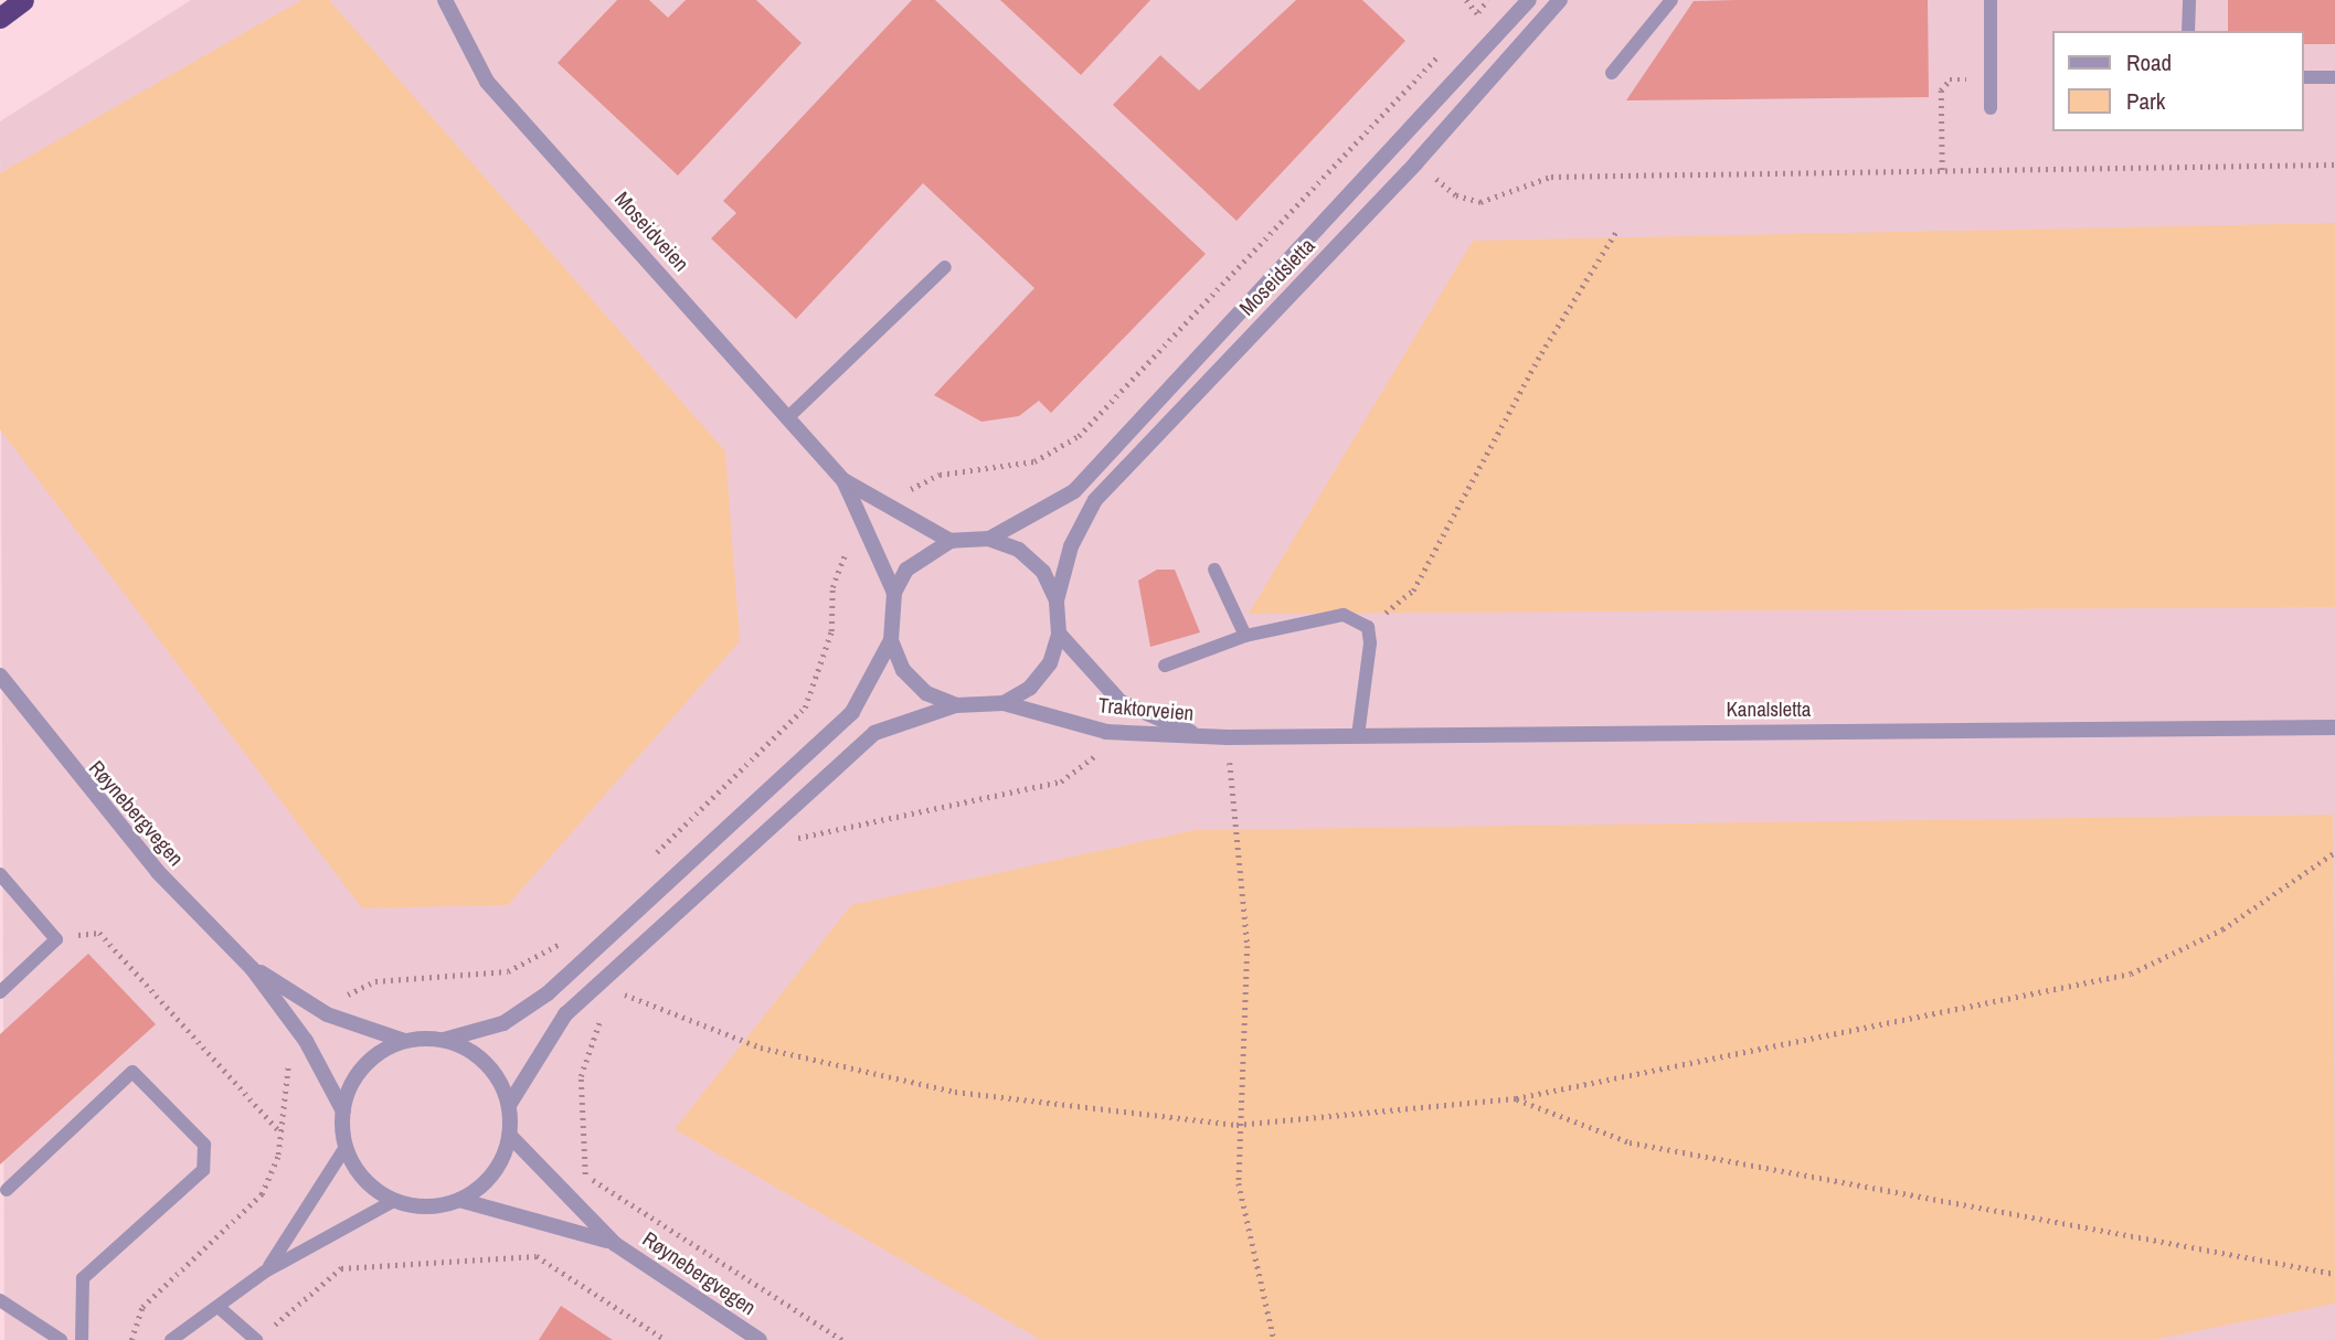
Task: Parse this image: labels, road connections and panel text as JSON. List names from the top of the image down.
{
  "streets": {
    "street": [
      "Moseidveien",
      "Moseidsletta",
      "Traktorveien",
      "Kanalsletta",
      "Røynebergvegen"
    ]
  },
  "crossings": [
    ["Moseidsletta", "Traktorveien"],
    ["Moseidsletta", "Røynebergvegen"],
    ["Traktorveien", "Kanalsletta"],
    ["Traktorveien", "Røynebergvegen"]
  ],
  "legend": ["Road", "Park"]
}
